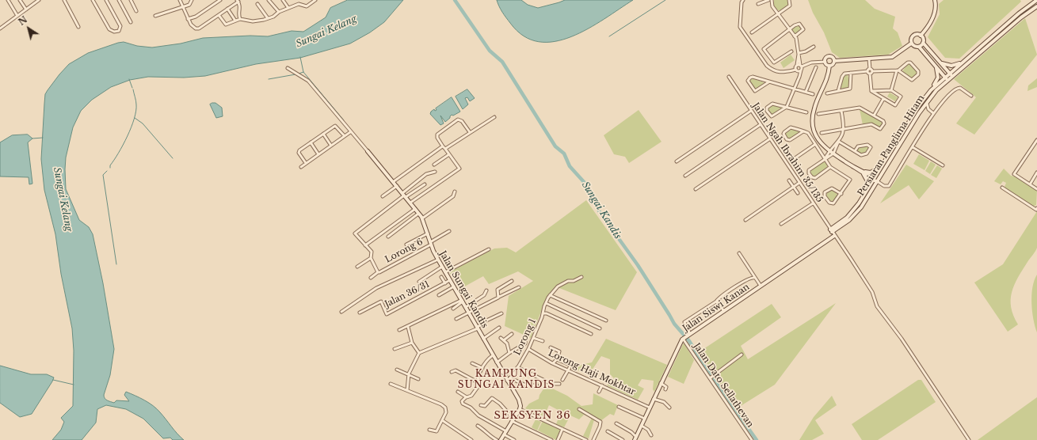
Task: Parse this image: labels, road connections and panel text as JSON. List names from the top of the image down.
{
  "streets": {
    "street": [
      "Persiaran Panglima Hitam",
      "Jalan Ngah Ibrahim 35/135",
      "Lorong 6",
      "Jalan Sungai Kandis",
      "Jalan 36/31",
      "Jalan Siswi Kanan",
      "Lorong 1",
      "Lorong Haji Mokhtar",
      "Jalan Dato Sellathevan"
    ]
  },
  "crossings": [
    ["Persiaran Panglima Hitam", "Jalan Ngah Ibrahim 35/135"],
    ["Jalan Ngah Ibrahim 35/135", "Jalan Siswi Kanan"],
    ["Lorong 6", "Jalan Sungai Kandis"],
    ["Jalan Sungai Kandis", "Jalan 36/31"],
    ["Jalan Sungai Kandis", "Lorong 1"],
    ["Jalan Siswi Kanan", "Lorong Haji Mokhtar"],
    ["Jalan Siswi Kanan", "Jalan Dato Sellathevan"],
    ["Lorong 1", "Lorong Haji Mokhtar"]
  ],
  "districts": ["KAMPUNG SUNGAI KANDIS", "SEKSYEN 36"],
  "water": ["Sungai Kelang", "Sungai Kandis"],
  "north": "top left"
}
